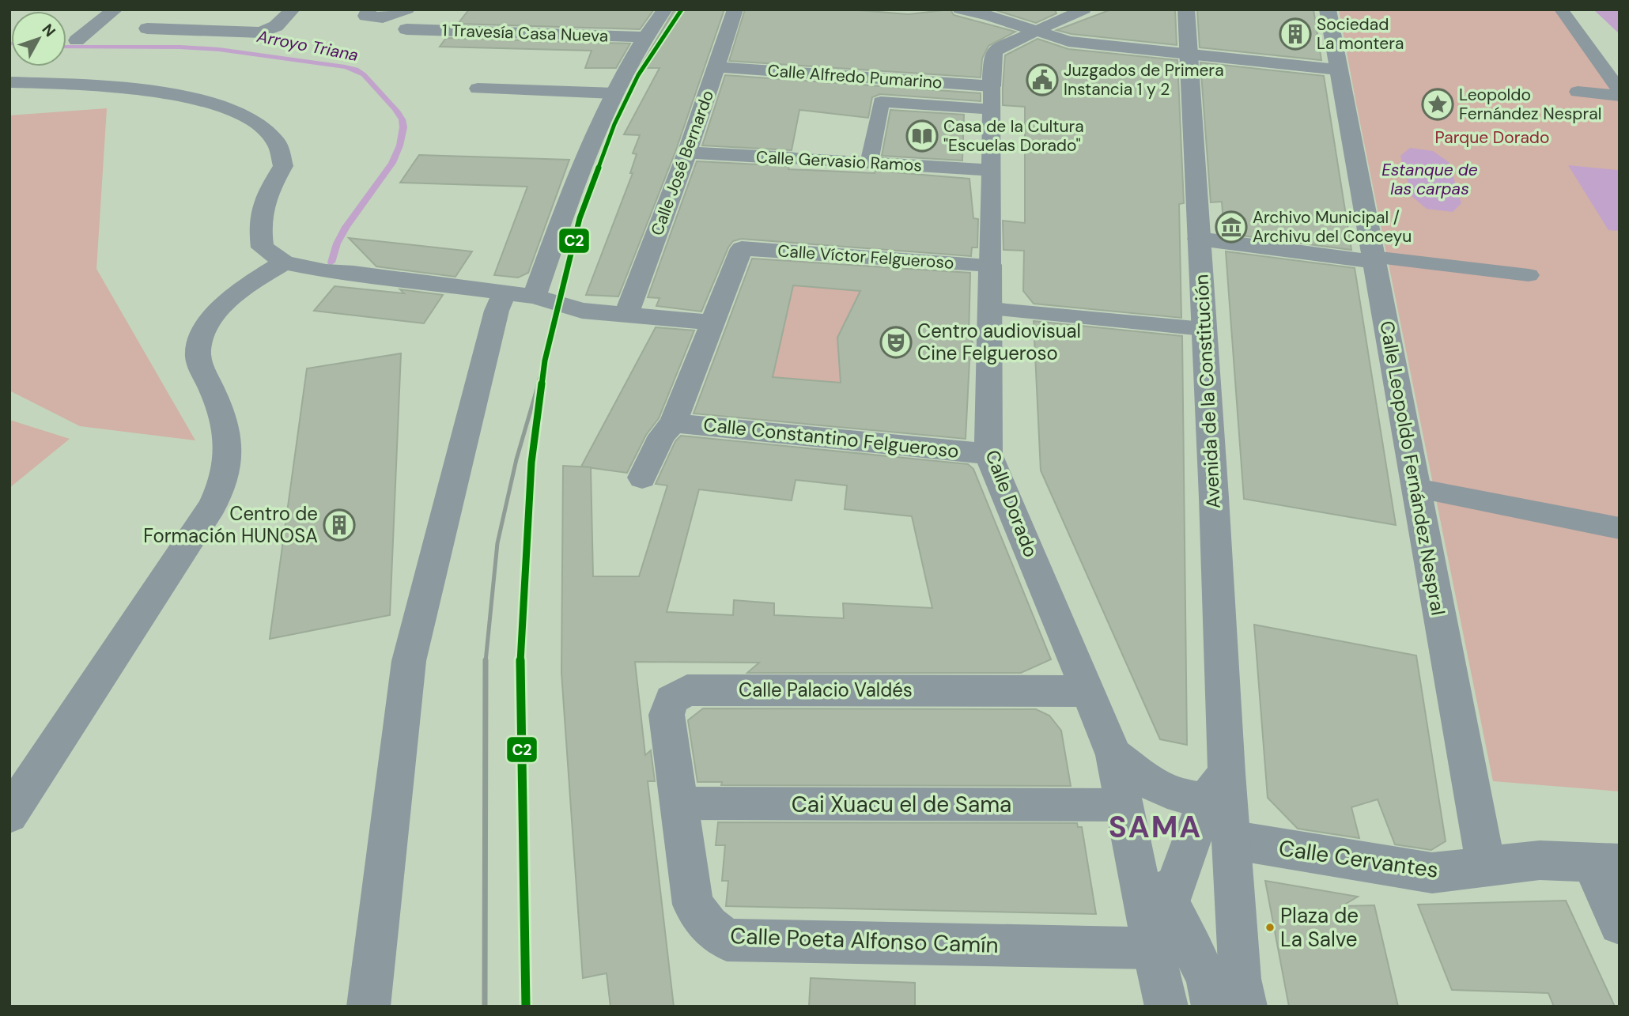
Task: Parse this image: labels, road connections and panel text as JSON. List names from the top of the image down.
{
  "streets": {
    "street": [
      "1 Travesía Casa Nueva",
      "Calle Alfredo Pumarino",
      "Calle Gervasio Ramos",
      "Calle José Bernardo",
      "Calle Víctor Felgueroso",
      "Avenida de la Constitución",
      "Calle Constantino Felgueroso",
      "Calle Leopoldo Fernández Nespral",
      "Calle Dorado",
      "Calle Palacio Valdés",
      "Cai Xuacu el de Sama",
      "Calle Cervantes",
      "Calle Poeta Alfonso Camín"
    ]
  },
  "crossings": [
    ["Calle Alfredo Pumarino", "Calle José Bernardo"],
    ["Calle Alfredo Pumarino", "Calle Dorado"],
    ["Calle Gervasio Ramos", "Calle José Bernardo"],
    ["Calle Gervasio Ramos", "Calle Dorado"],
    ["Calle Víctor Felgueroso", "Calle Dorado"],
    ["Calle Constantino Felgueroso", "Calle Dorado"],
    ["Calle Leopoldo Fernández Nespral", "Calle Cervantes"],
    ["Calle Dorado", "Calle Palacio Valdés"],
    ["Calle Palacio Valdés", "Cai Xuacu el de Sama"],
    ["Calle Palacio Valdés", "Calle Poeta Alfonso Camín"],
    ["Cai Xuacu el de Sama", "Calle Poeta Alfonso Camín"]
  ],
  "districts": ["SAMA"],
  "water": ["Arroyo Triana", "Estanque de las carpas"],
  "parks": ["Parque Dorado"],
  "places": {
    "building": ["Sociedad La montera", "Centro de Formación HUNOSA"],
    "public building": ["Juzgados de Primera Instancia 1 y 2"],
    "place": ["Leopoldo Fernández Nespral"],
    "library": ["Casa de la Cultura \"Escuelas Dorado\""],
    "museum": ["Archivo Municipal / Archivu del Conceyu"],
    "theatre": ["Centro audiovisual Cine Felgueroso"],
    "other": ["Plaza de La Salve"]
  },
  "lines": ["transit line C2"],
  "north": "top right"
}
